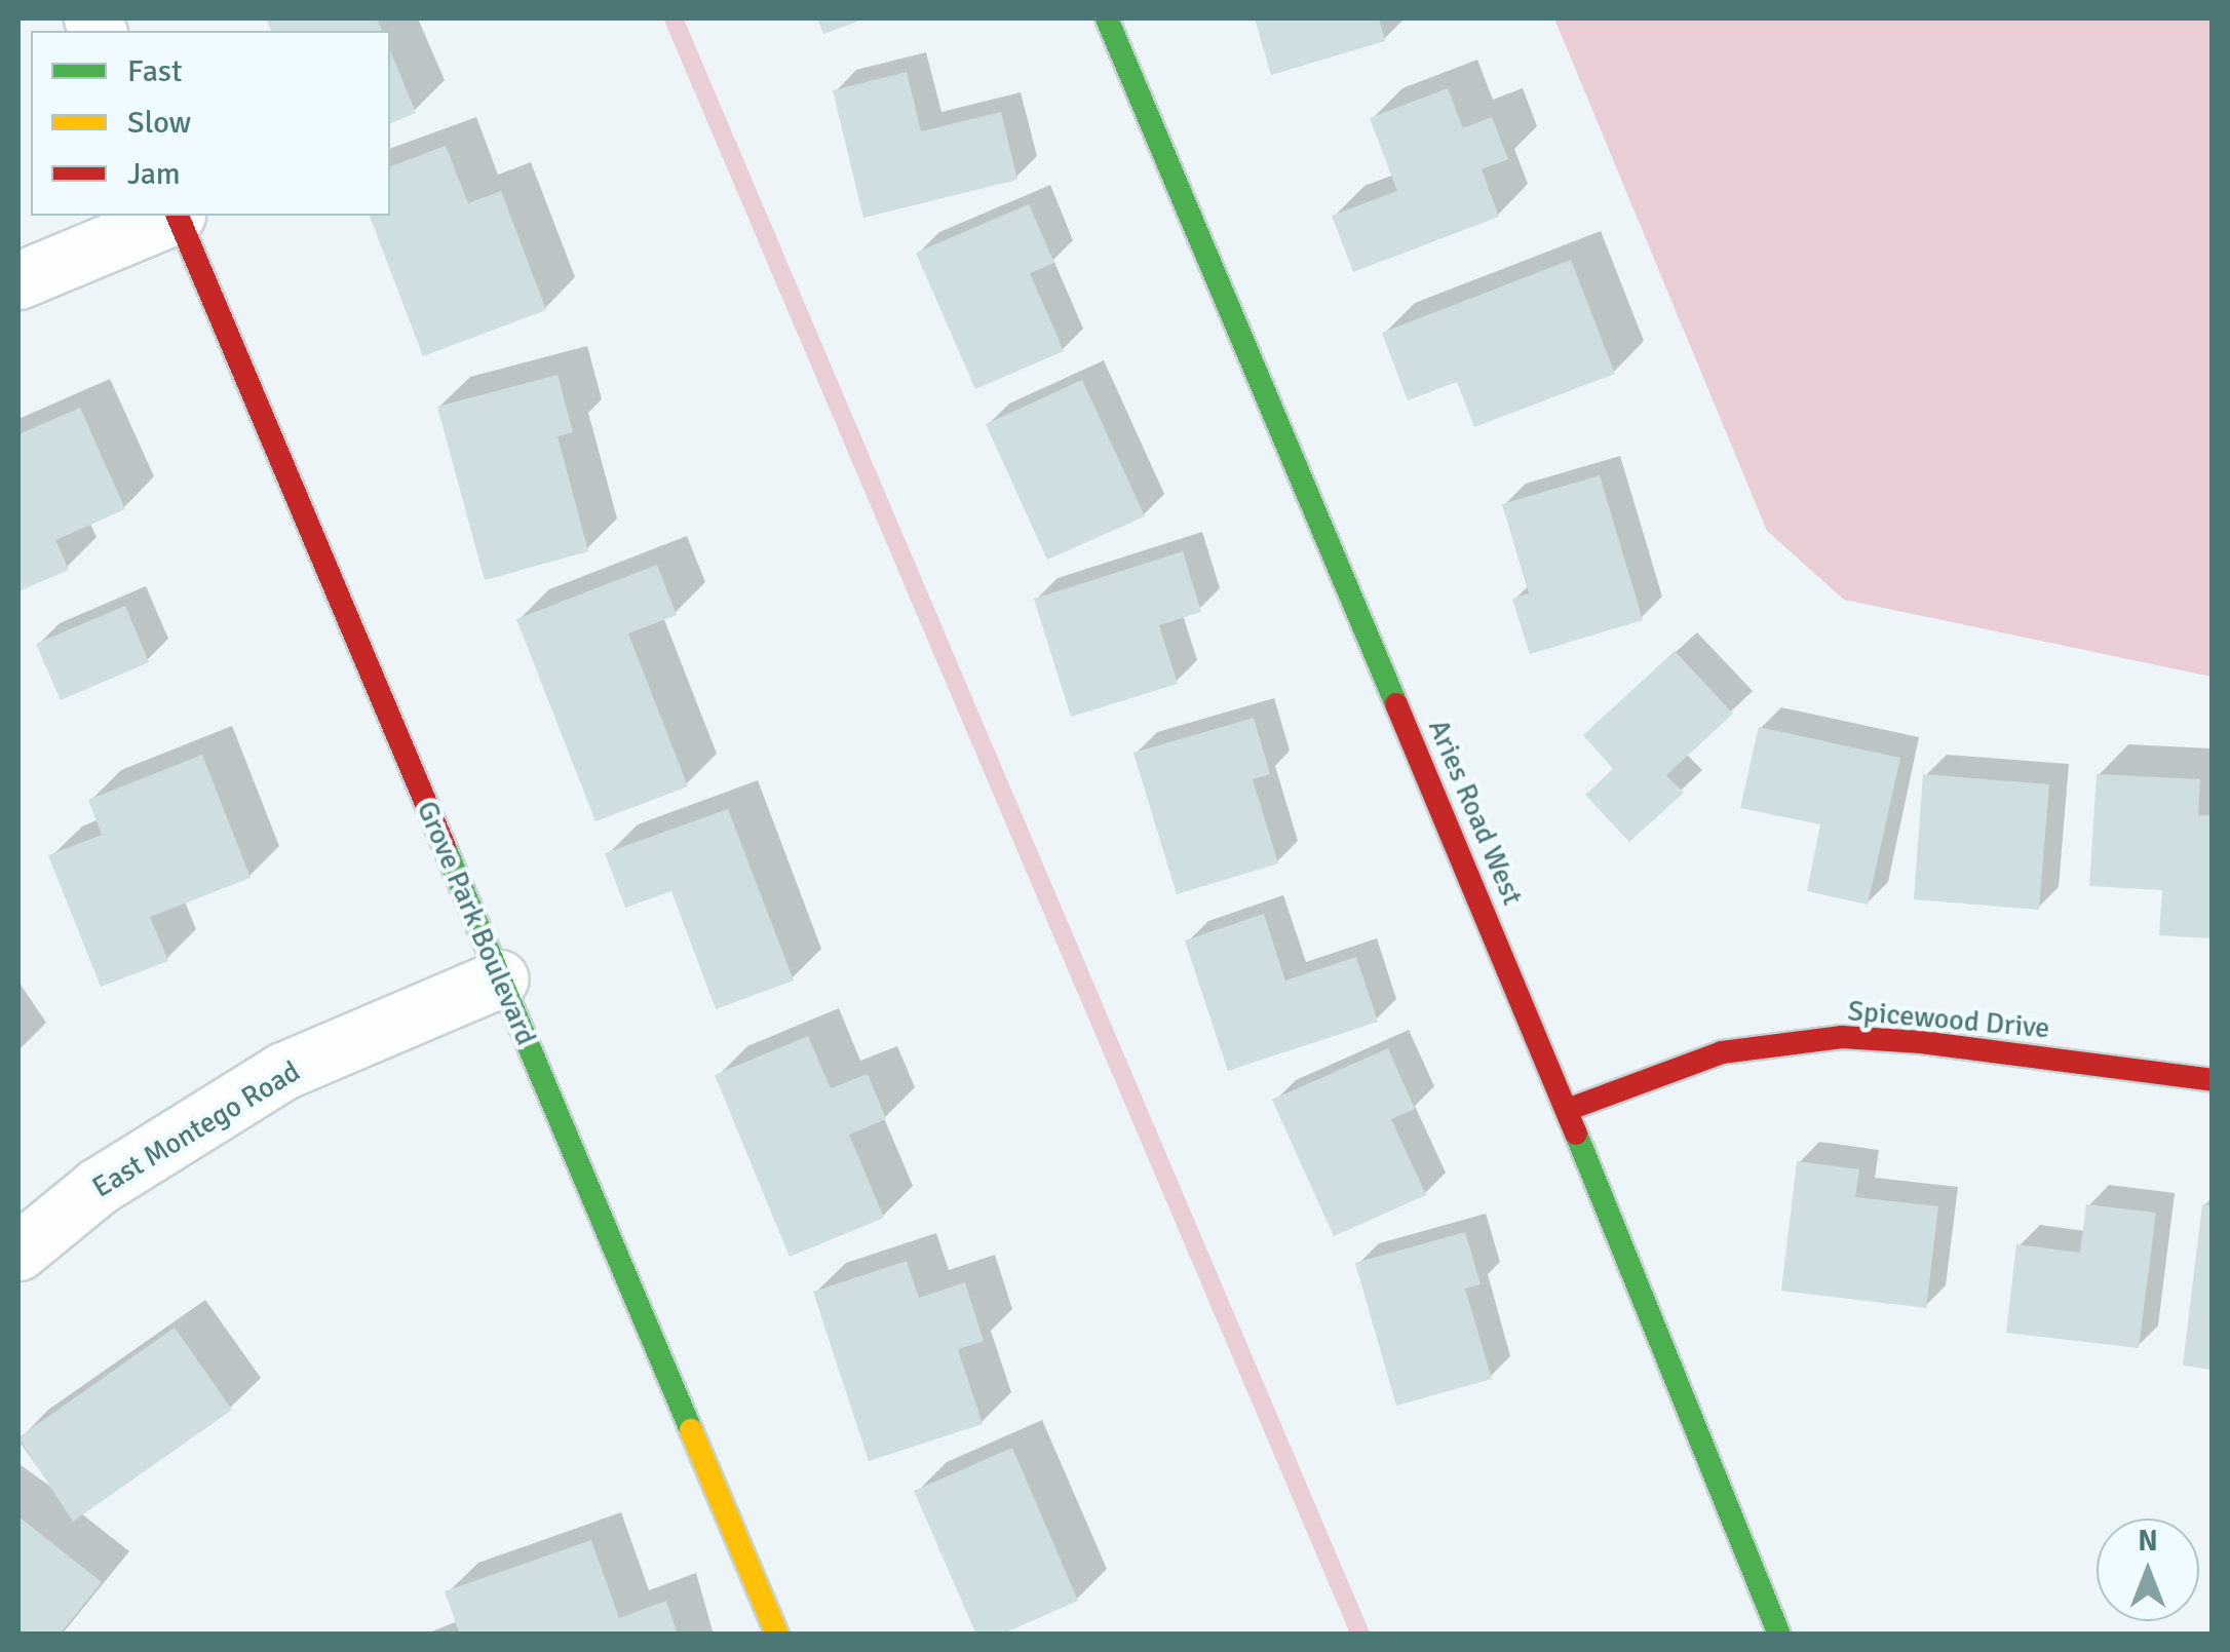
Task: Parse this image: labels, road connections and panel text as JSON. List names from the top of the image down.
{
  "streets": {
    "street": [
      "Aries Road West",
      "Grove Park Boulevard",
      "Spicewood Drive",
      "East Montego Road"
    ]
  },
  "crossings": [
    ["Aries Road West", "Spicewood Drive"],
    ["Grove Park Boulevard", "East Montego Road"]
  ],
  "legend": ["Fast", "Slow", "Jam"],
  "north": "top"
}
